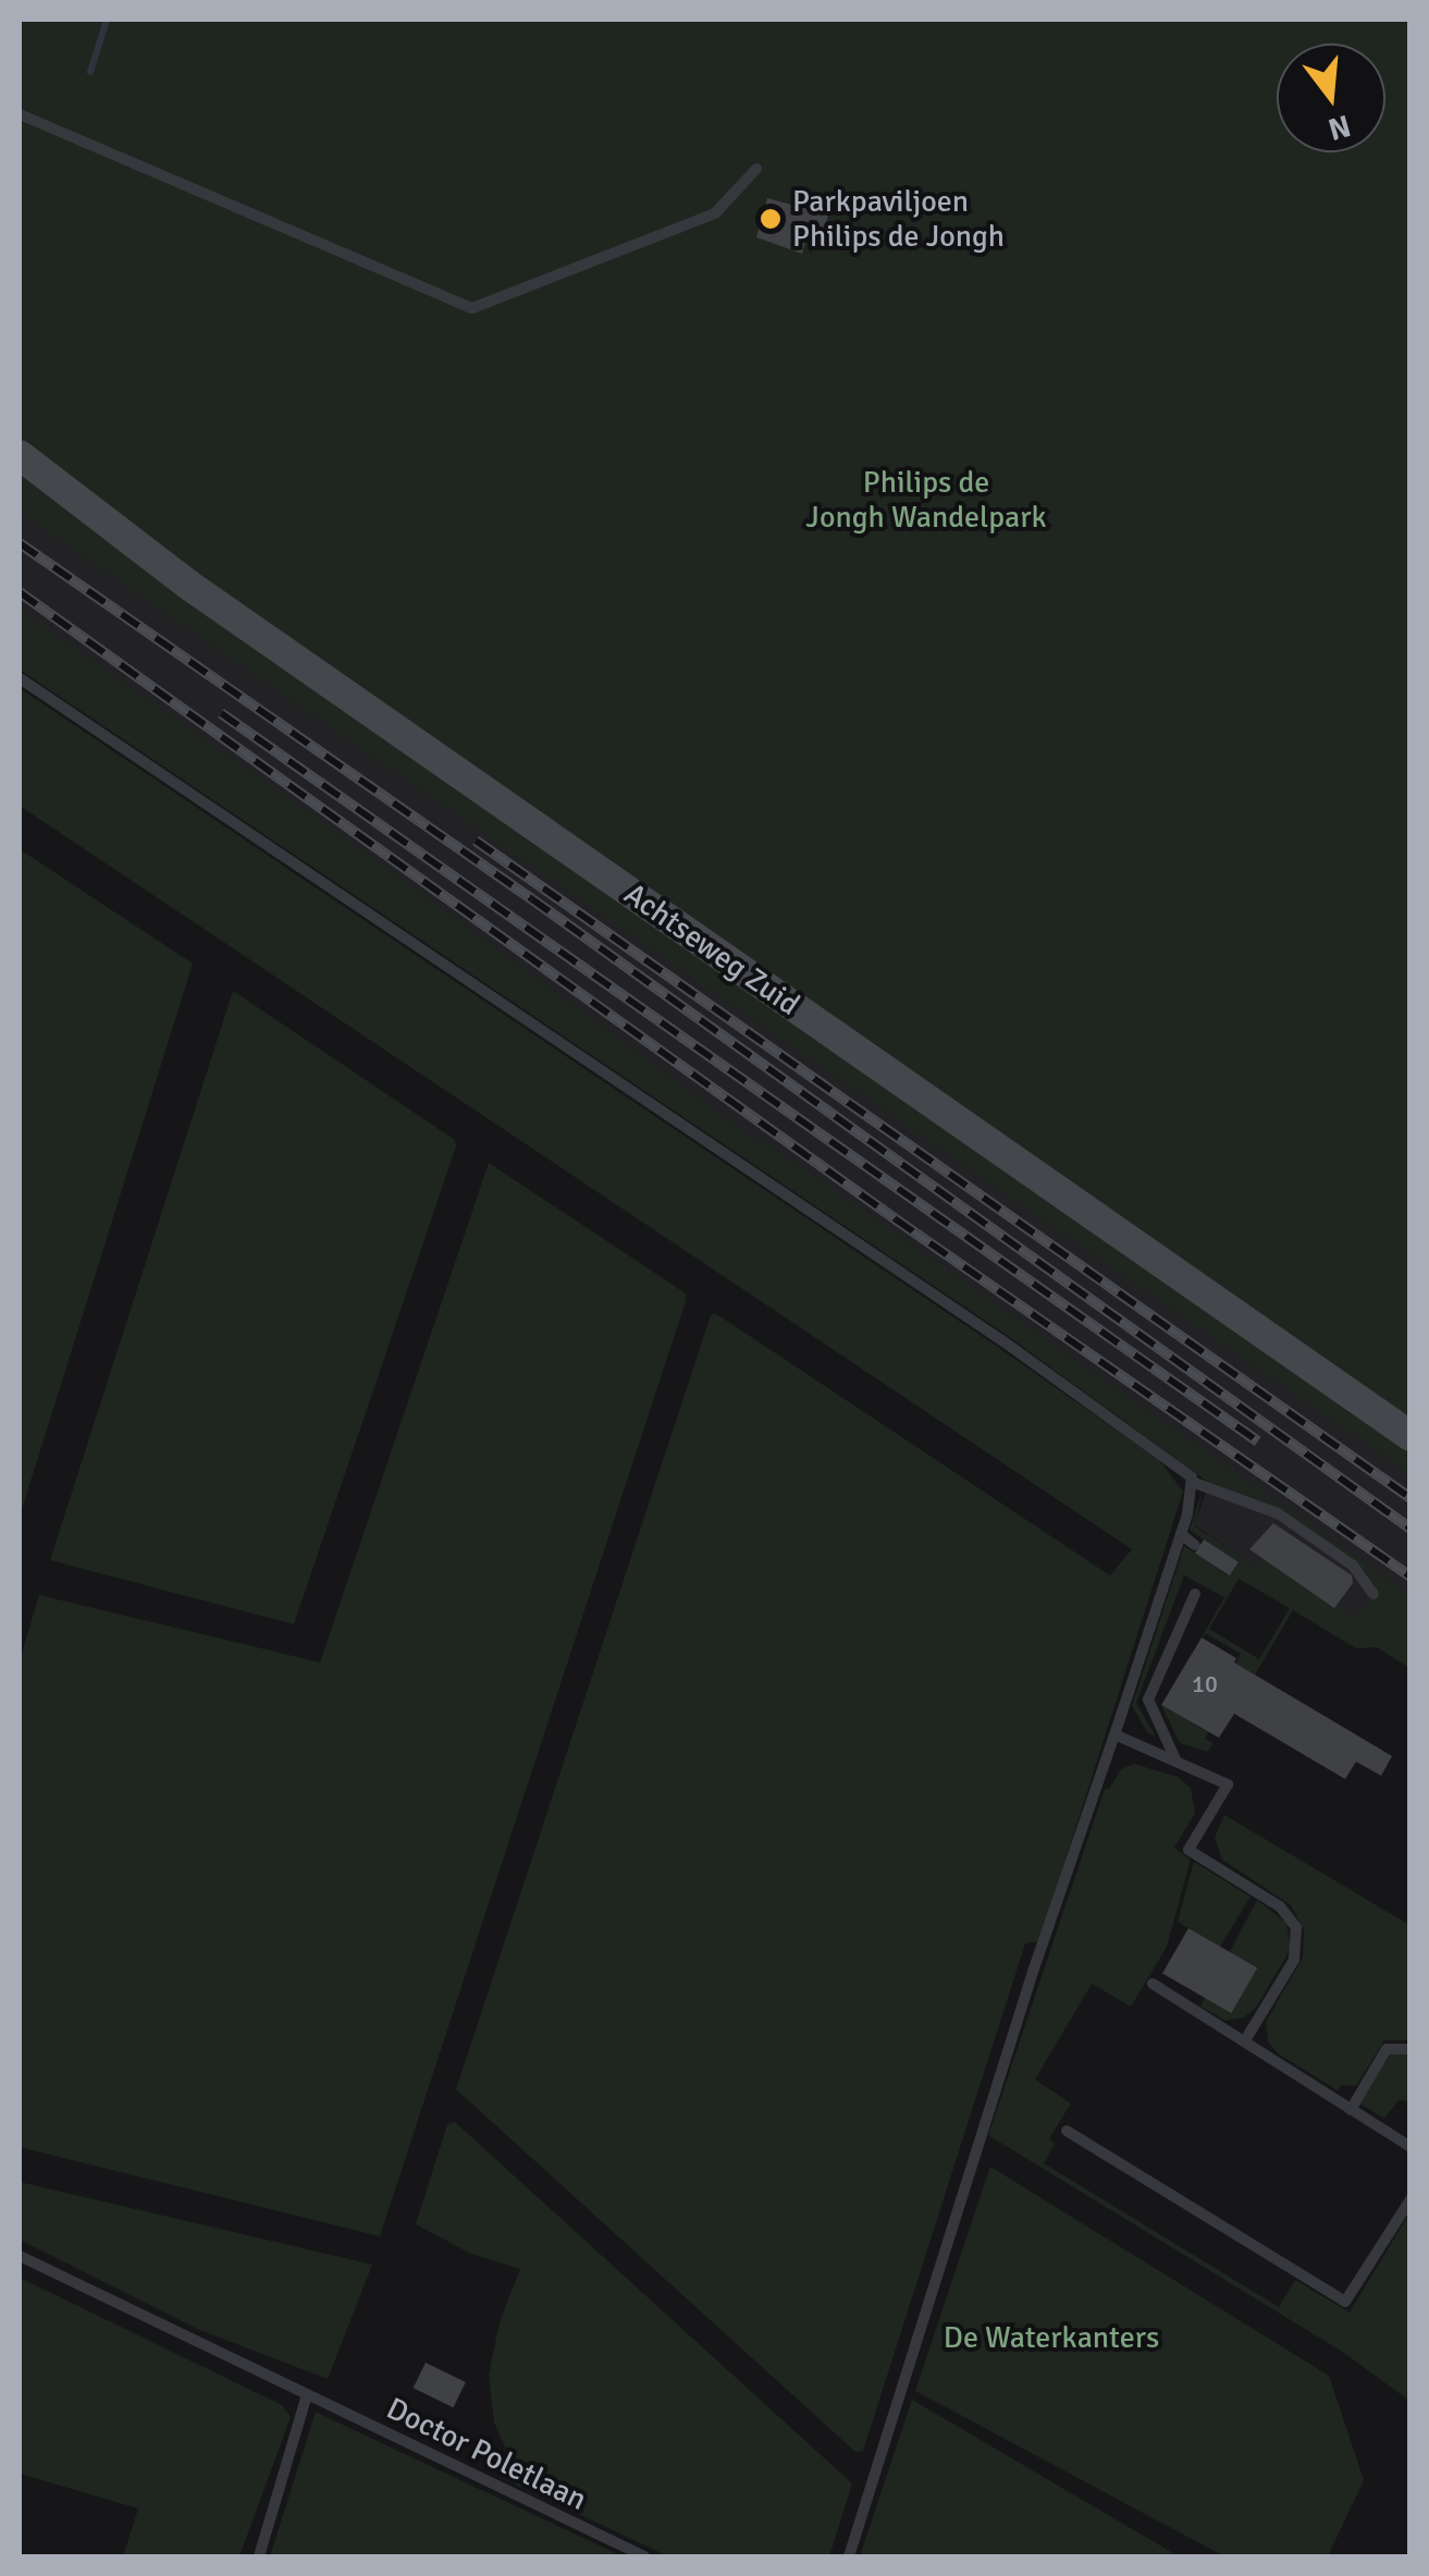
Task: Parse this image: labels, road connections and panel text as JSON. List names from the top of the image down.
{
  "streets": {
    "street": ["Achtseweg Zuid"],
    "lane": ["Doctor Poletlaan"]
  },
  "parks": ["Philips de Jongh Wandelpark", "De Waterkanters"],
  "places": ["Parkpaviljoen Philips de Jongh"],
  "house_numbers": ["10"],
  "north": "bottom"
}
